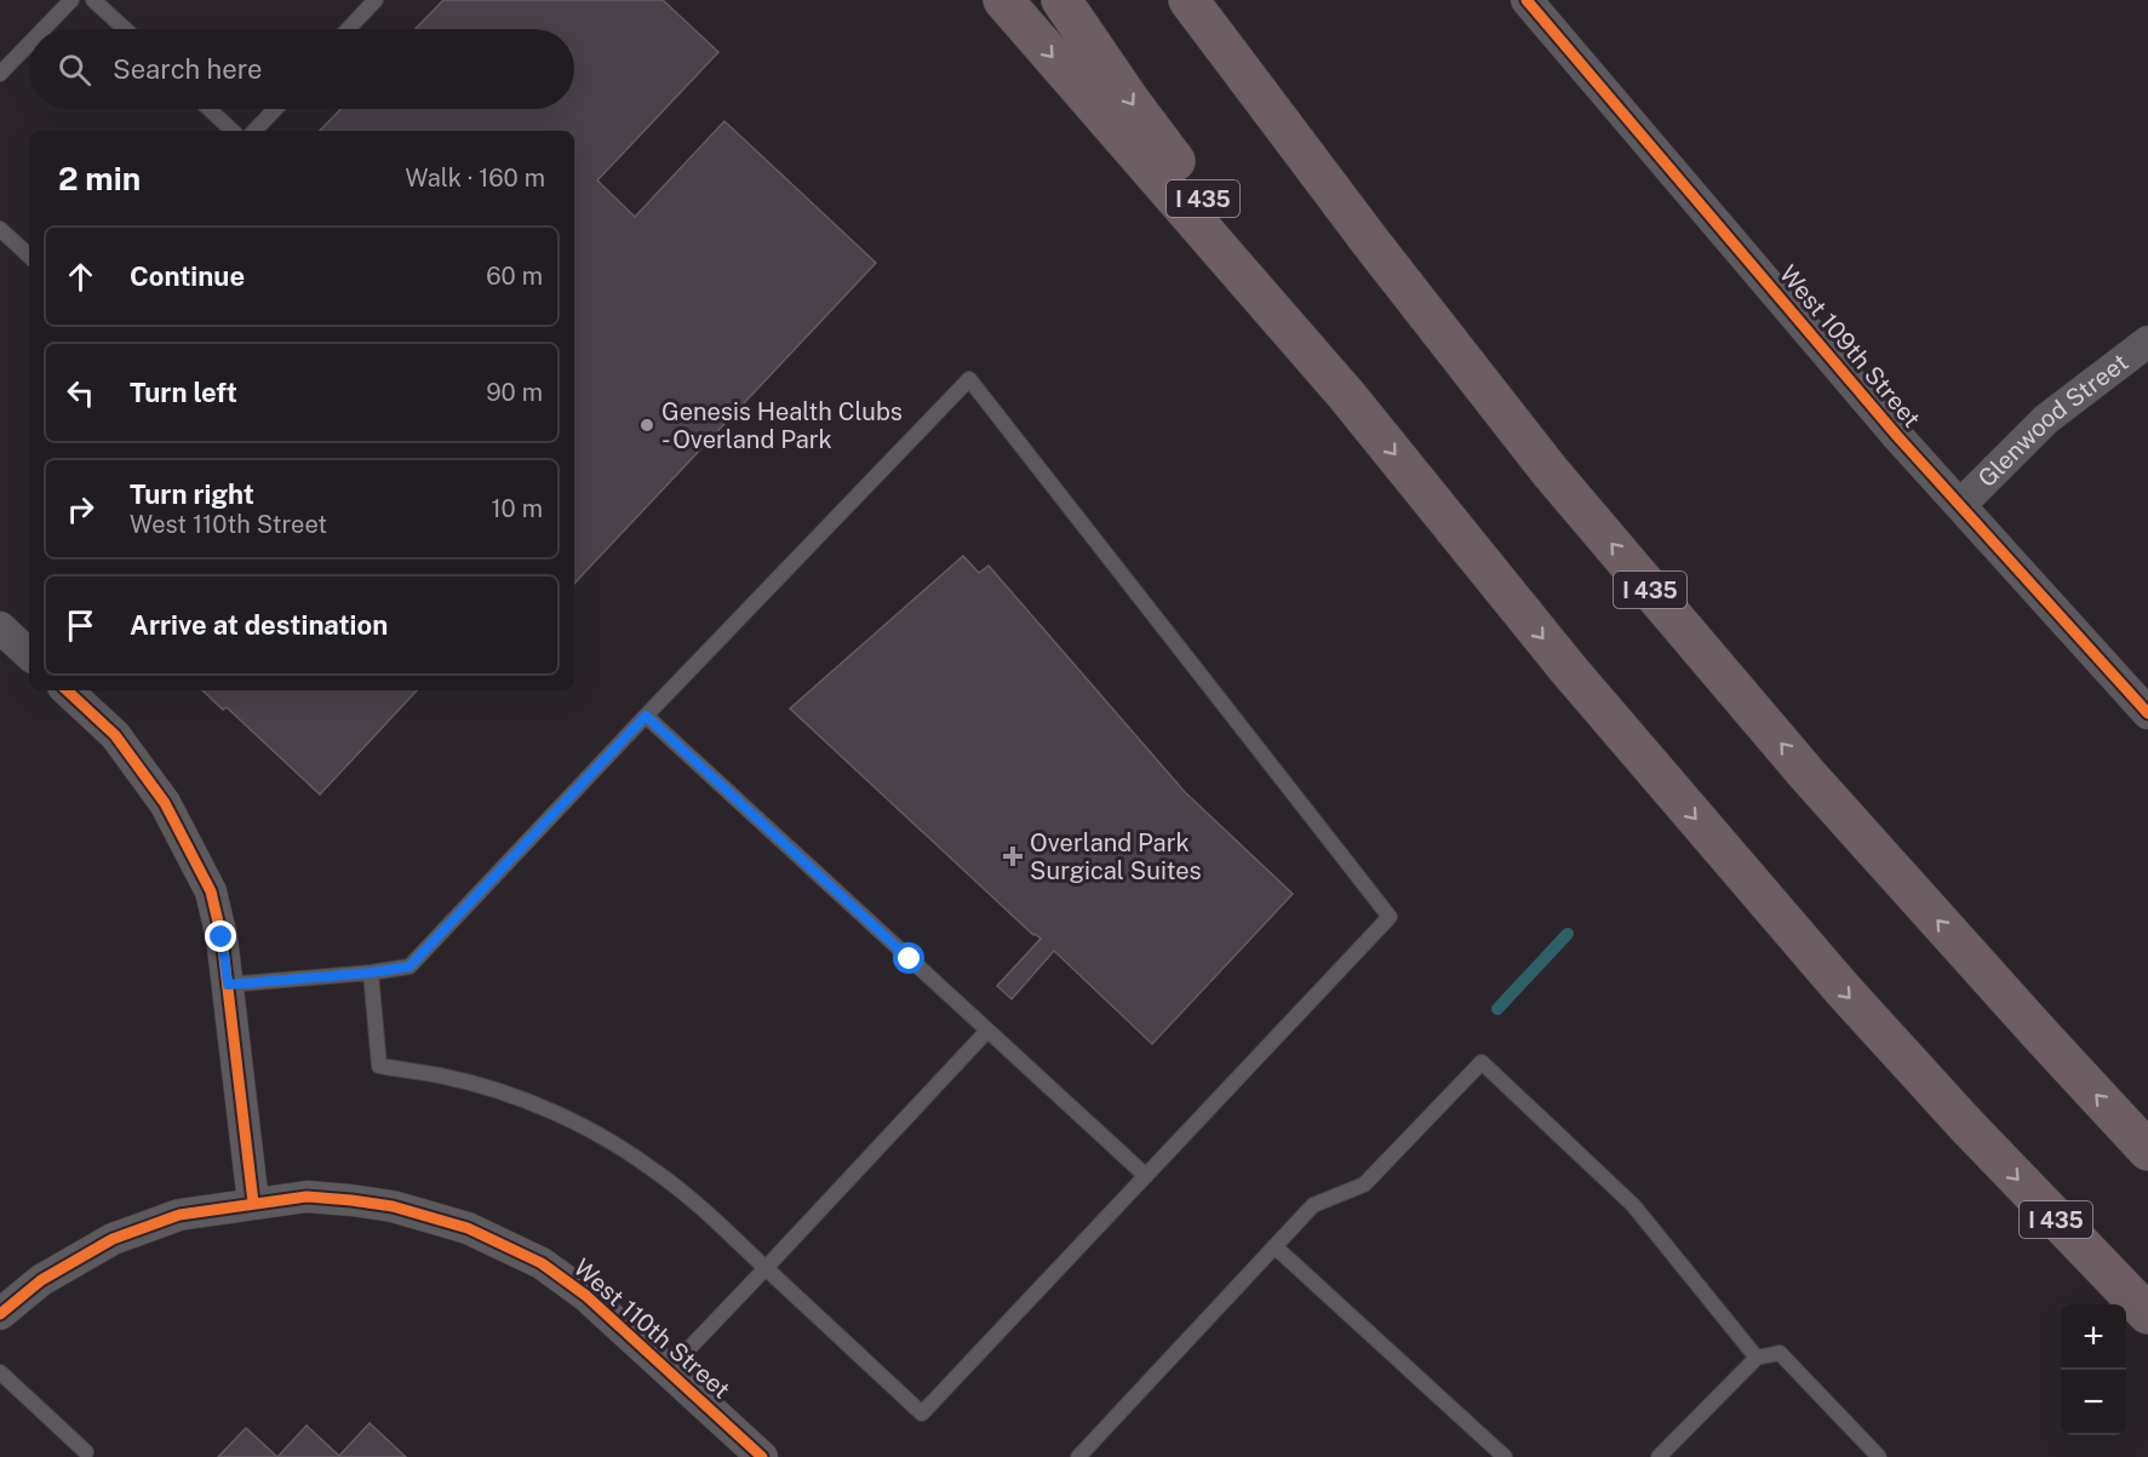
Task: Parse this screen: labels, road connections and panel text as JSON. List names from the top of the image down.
{
  "streets": {
    "highway": ["I 435"],
    "street": ["West 109th Street", "Glenwood Street", "West 110th Street"]
  },
  "crossings": [
    ["West 109th Street", "Glenwood Street"]
  ],
  "places": {
    "other": ["Genesis Health Clubs - Overland Park"],
    "health": ["Overland Park Surgical Suites"]
  },
  "page": {
    "search": "Search here",
    "heading": ["2 min", "Walk · 160 m"],
    "list": [
      ["Continue", "60 m"],
      ["Turn left", "90 m"],
      ["Turn right", "West 110th Street", "10 m"],
      "Arrive at destination"
    ],
    "map_buttons": ["+", "−"]
  }
}
